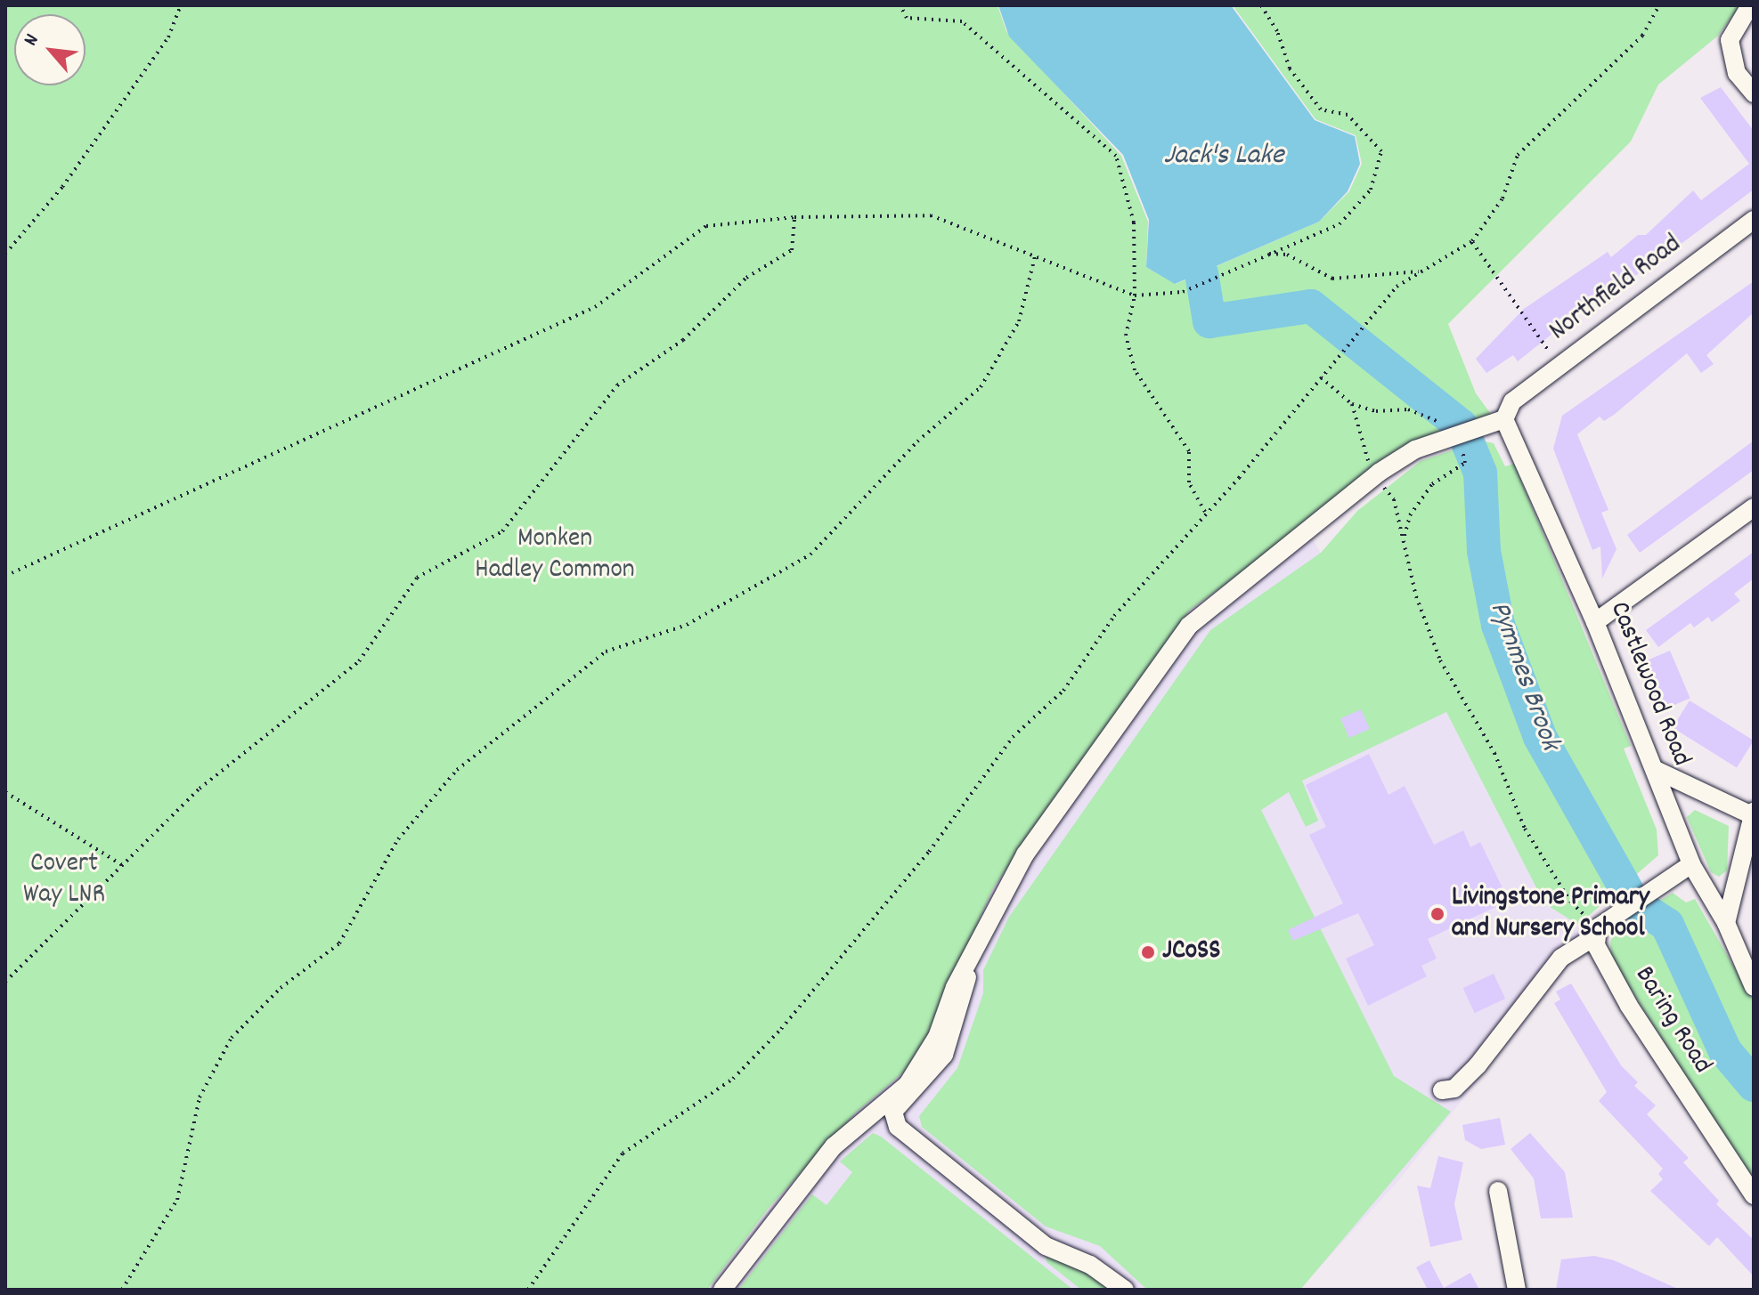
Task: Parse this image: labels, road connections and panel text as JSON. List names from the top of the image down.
{
  "streets": {
    "street": ["Northfield Road", "Castlewood Road", "Baring Road"]
  },
  "crossings": [
    ["Northfield Road", "Castlewood Road"]
  ],
  "water": ["Jack's Lake", "Pymmes Brook"],
  "parks": ["Monken Hadley Common", "Covert Way LNR"],
  "places": ["Livingstone Primary and Nursery School", "JCoSS"],
  "north": "top left"
}
